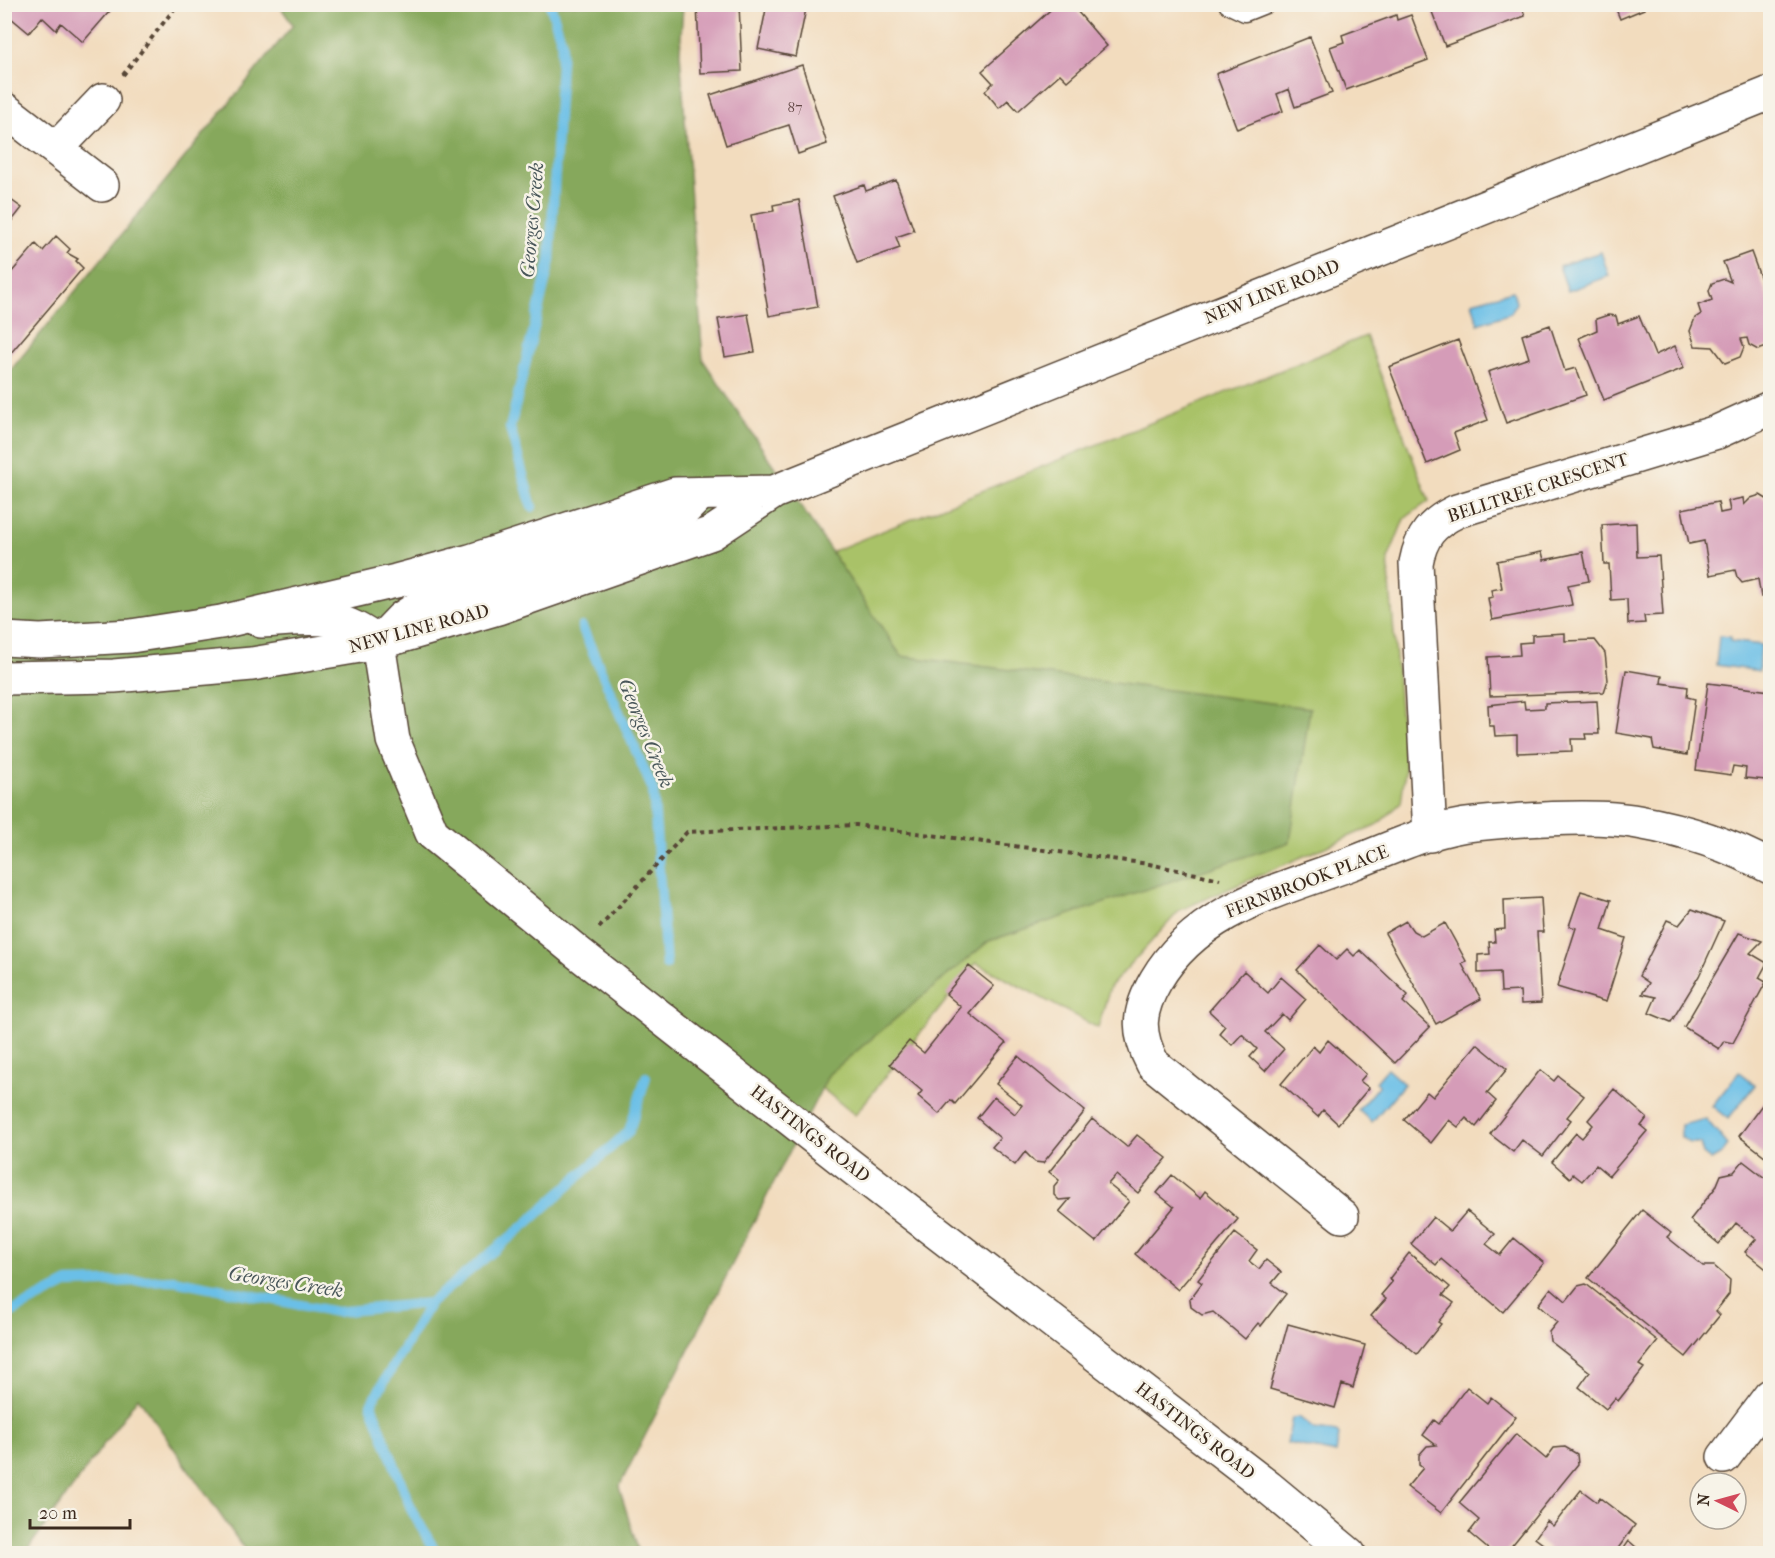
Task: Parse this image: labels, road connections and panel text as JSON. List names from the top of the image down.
{
  "streets": {
    "main road": [
      "NEW LINE ROAD",
      "BELLTREE CRESCENT",
      "FERNBROOK PLACE",
      "HASTINGS ROAD"
    ]
  },
  "crossings": [
    ["NEW LINE ROAD", "HASTINGS ROAD"],
    ["BELLTREE CRESCENT", "FERNBROOK PLACE"]
  ],
  "water": ["Georges Creek"],
  "house_numbers": ["87"],
  "scale_bar": "20 m",
  "north": "left"
}
